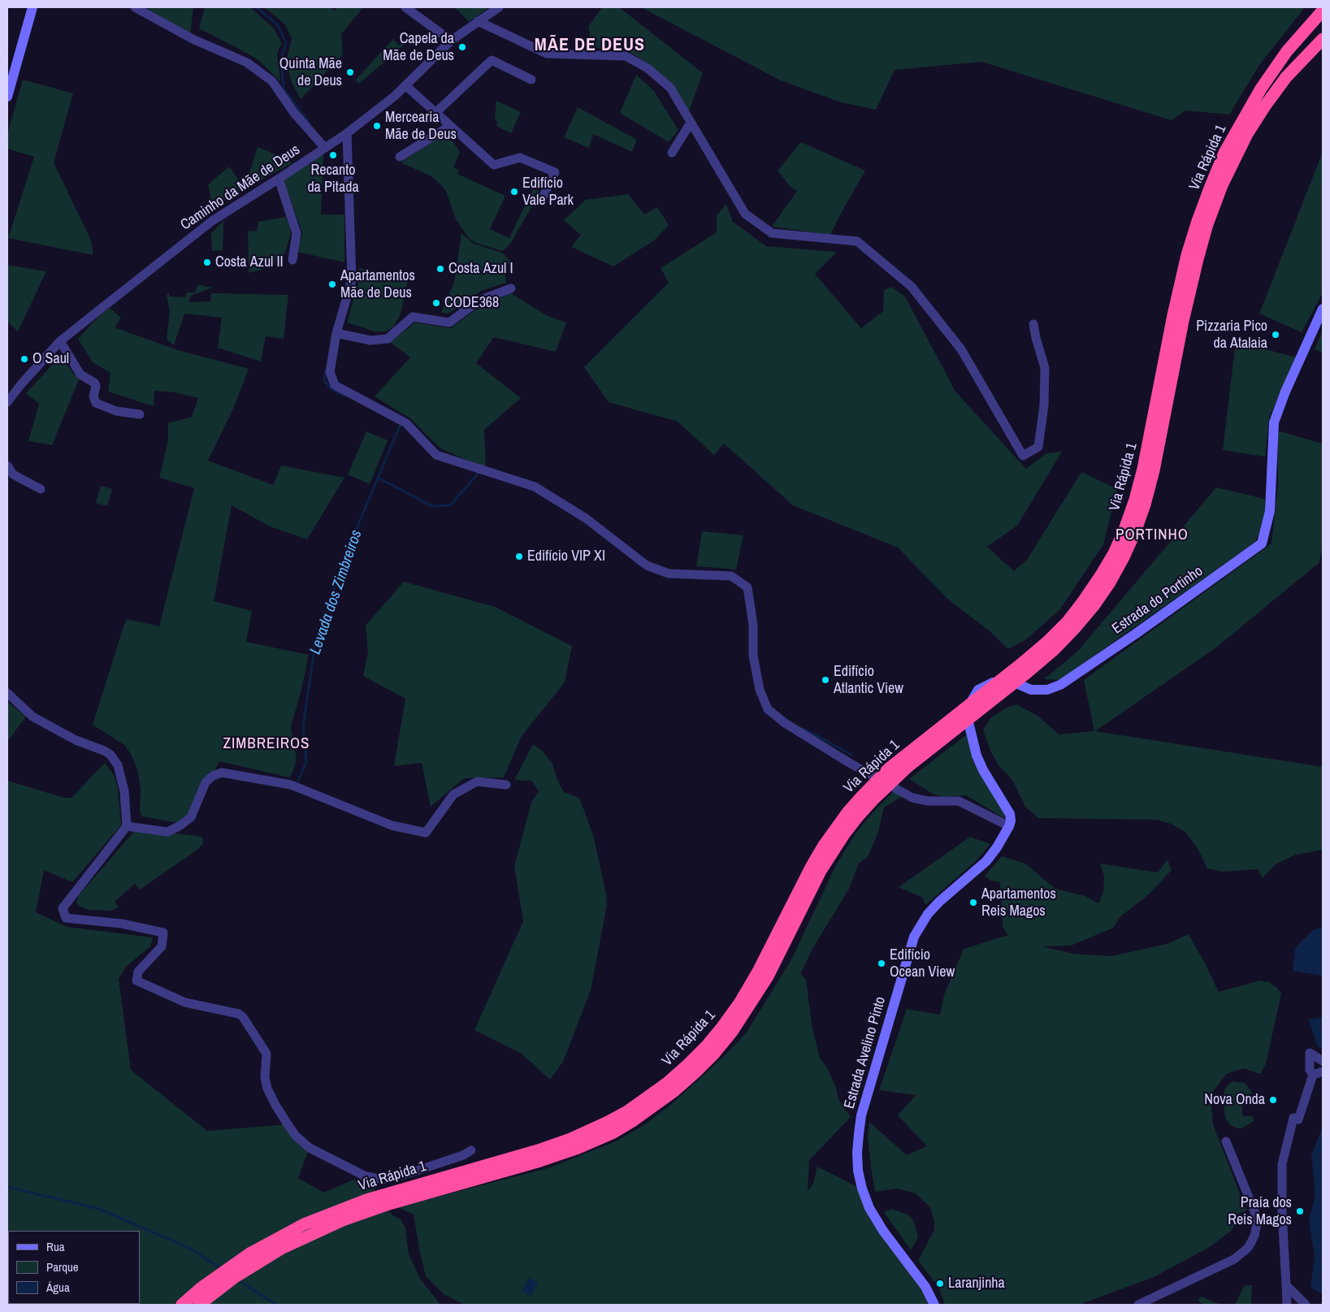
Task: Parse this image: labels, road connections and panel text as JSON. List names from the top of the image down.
{
  "streets": {
    "highway": ["Via Rápida 1"],
    "street": ["Caminho da Mãe de Deus", "Estrada do Portinho", "Estrada Avelino Pinto"]
  },
  "crossings": [
    ["Estrada do Portinho", "Estrada Avelino Pinto"]
  ],
  "districts": ["MÃE DE DEUS", "PORTINHO", "ZIMBREIROS"],
  "water": ["Levada dos Zimbreiros"],
  "places": [
    "Capela da Mãe de Deus",
    "Quinta Mãe de Deus",
    "Mercearia Mãe de Deus",
    "Recanto da Pitada",
    "Edifício Vale Park",
    "Costa Azul II",
    "Costa Azul I",
    "Apartamentos Mãe de Deus",
    "CODE368",
    "Pizzaria Pico da Atalaia",
    "O Saul",
    "Edifício VIP XI",
    "Edifício Atlantic View",
    "Apartamentos Reis Magos",
    "Edifício Ocean View",
    "Nova Onda",
    "Praia dos Reis Magos",
    "Laranjinha"
  ],
  "legend": ["Rua", "Parque", "Água"]
}
